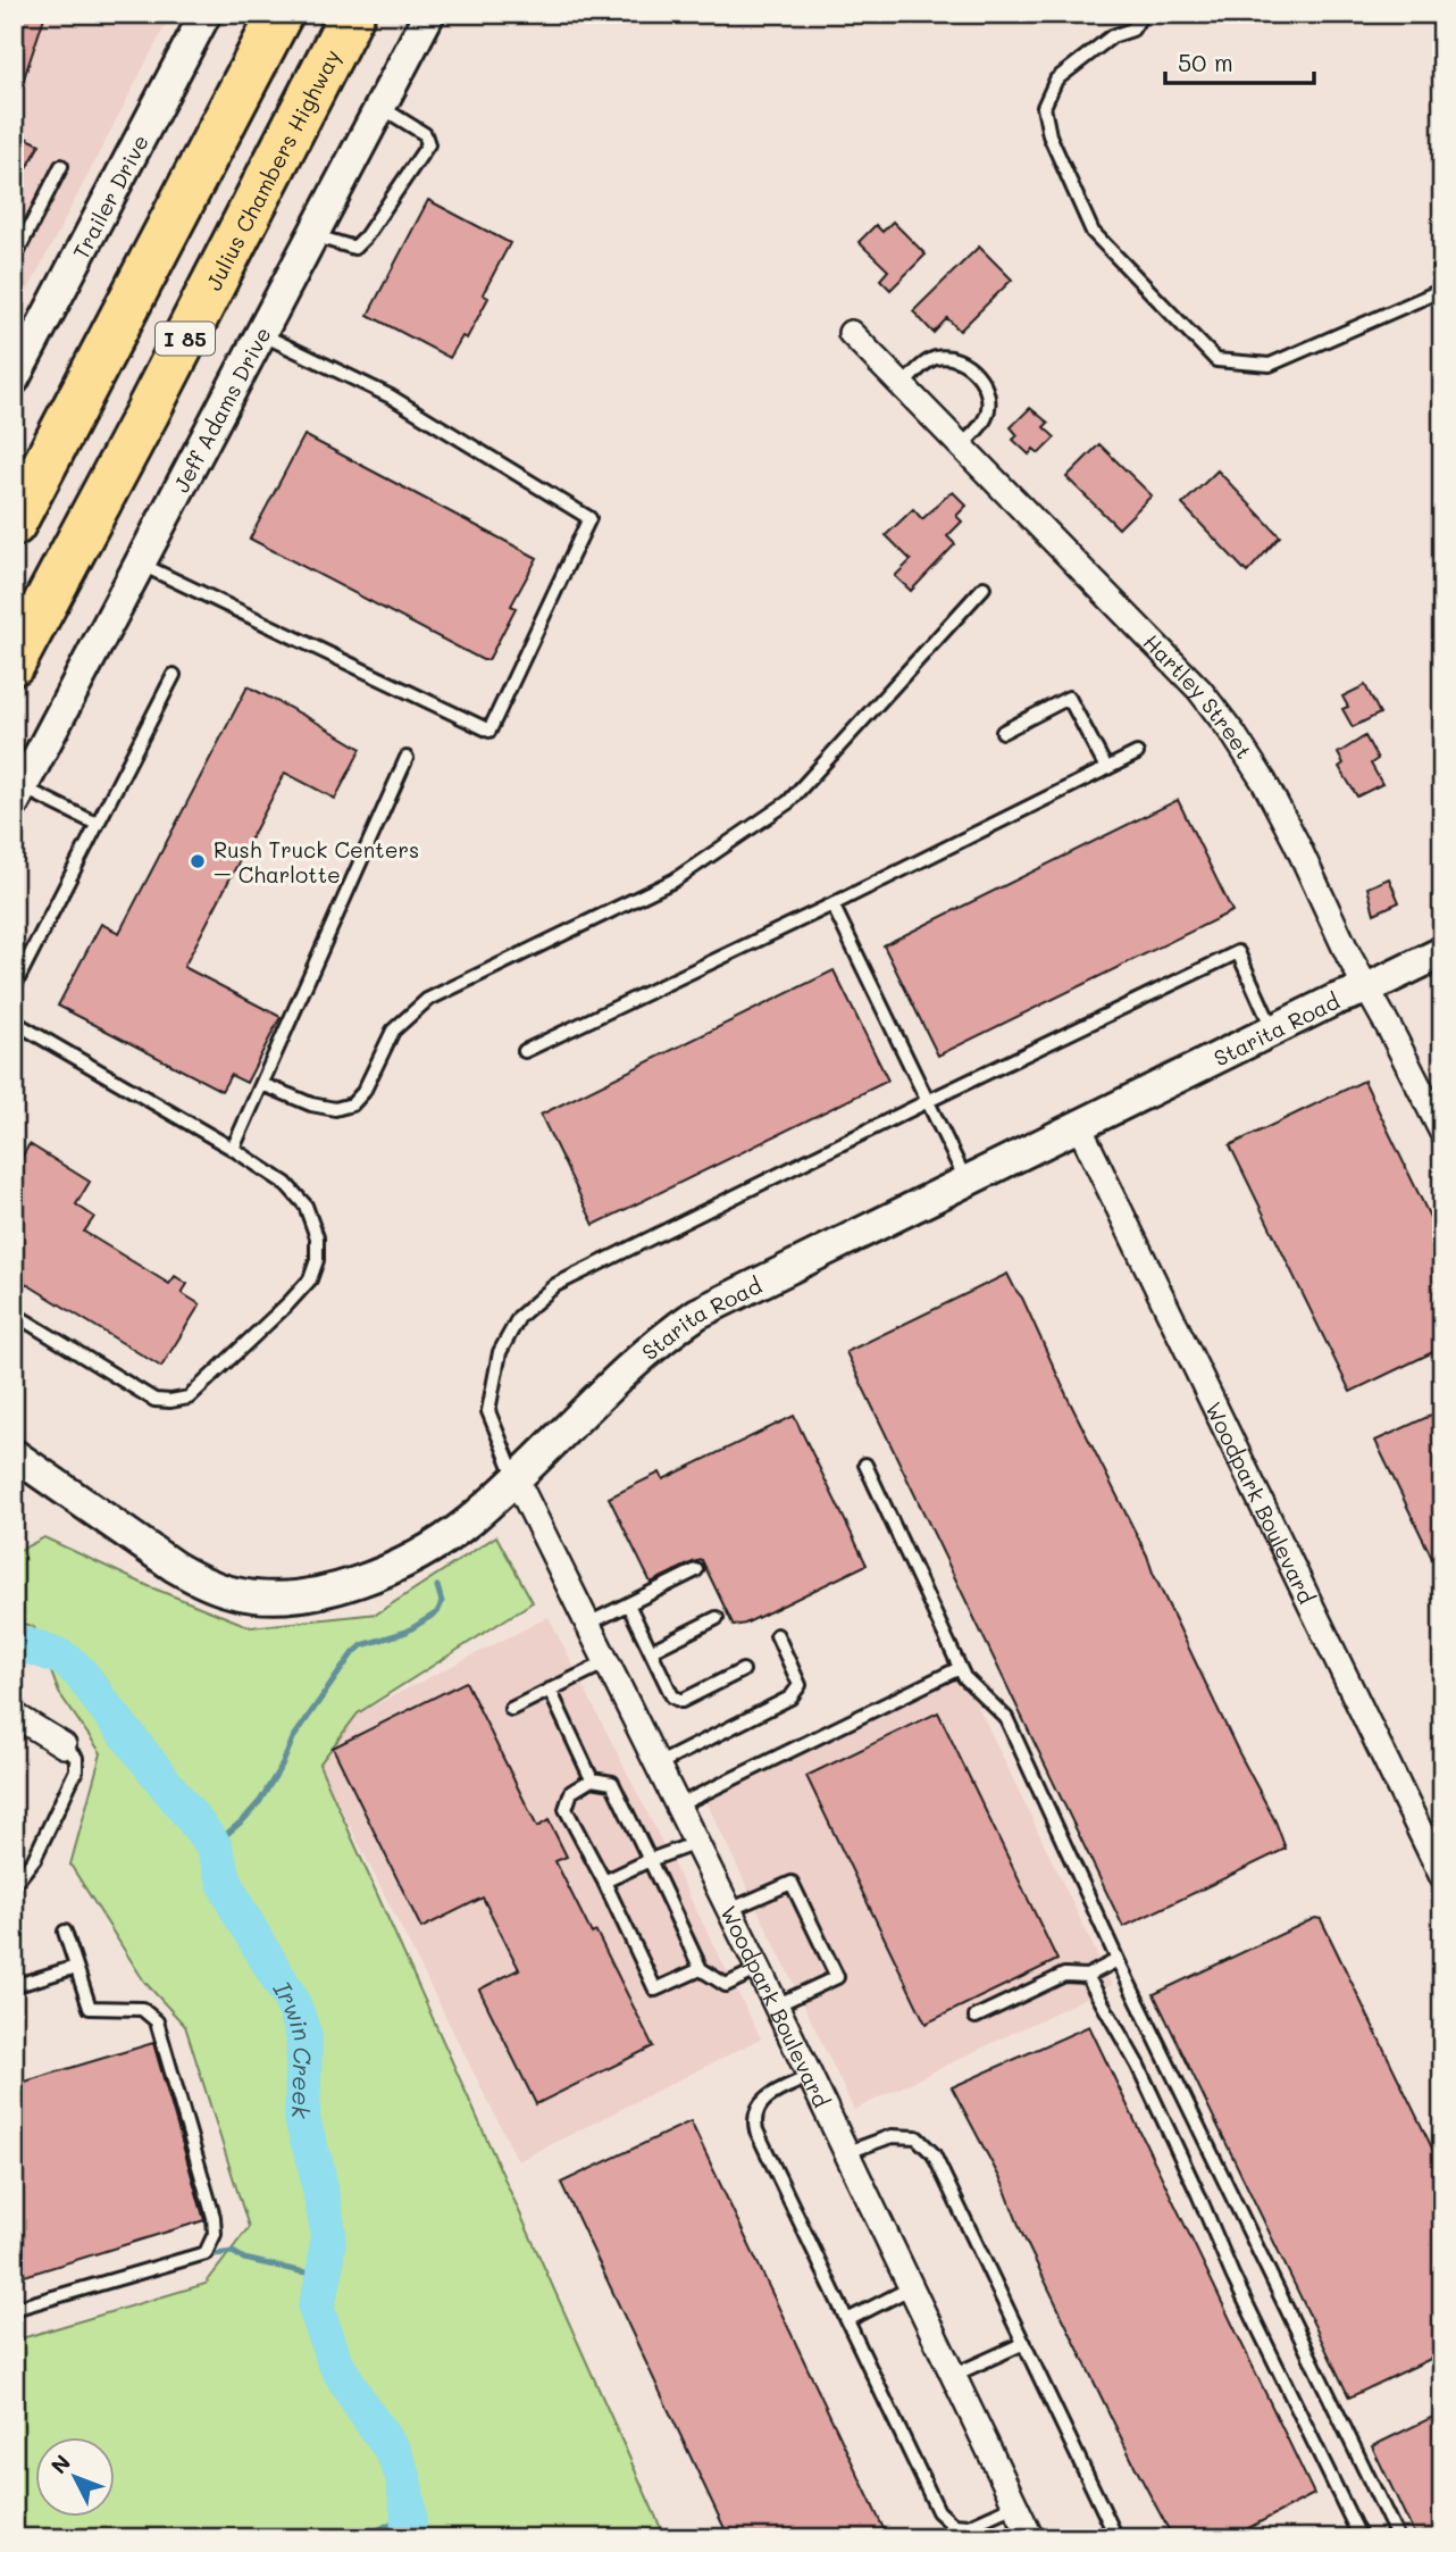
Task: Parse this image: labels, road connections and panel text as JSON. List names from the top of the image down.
{
  "streets": {
    "highway": ["Julius Chambers Highway", "I 85"],
    "street": [
      "Trailer Drive",
      "Jeff Adams Drive",
      "Hartley Street",
      "Starita Road",
      "Woodpark Boulevard"
    ]
  },
  "crossings": [
    ["Hartley Street", "Starita Road"],
    ["Starita Road", "Woodpark Boulevard"]
  ],
  "water": ["Irwin Creek"],
  "places": ["Rush Truck Centers – Charlotte"],
  "scale_bar": "50 m",
  "north": "top left"
}
